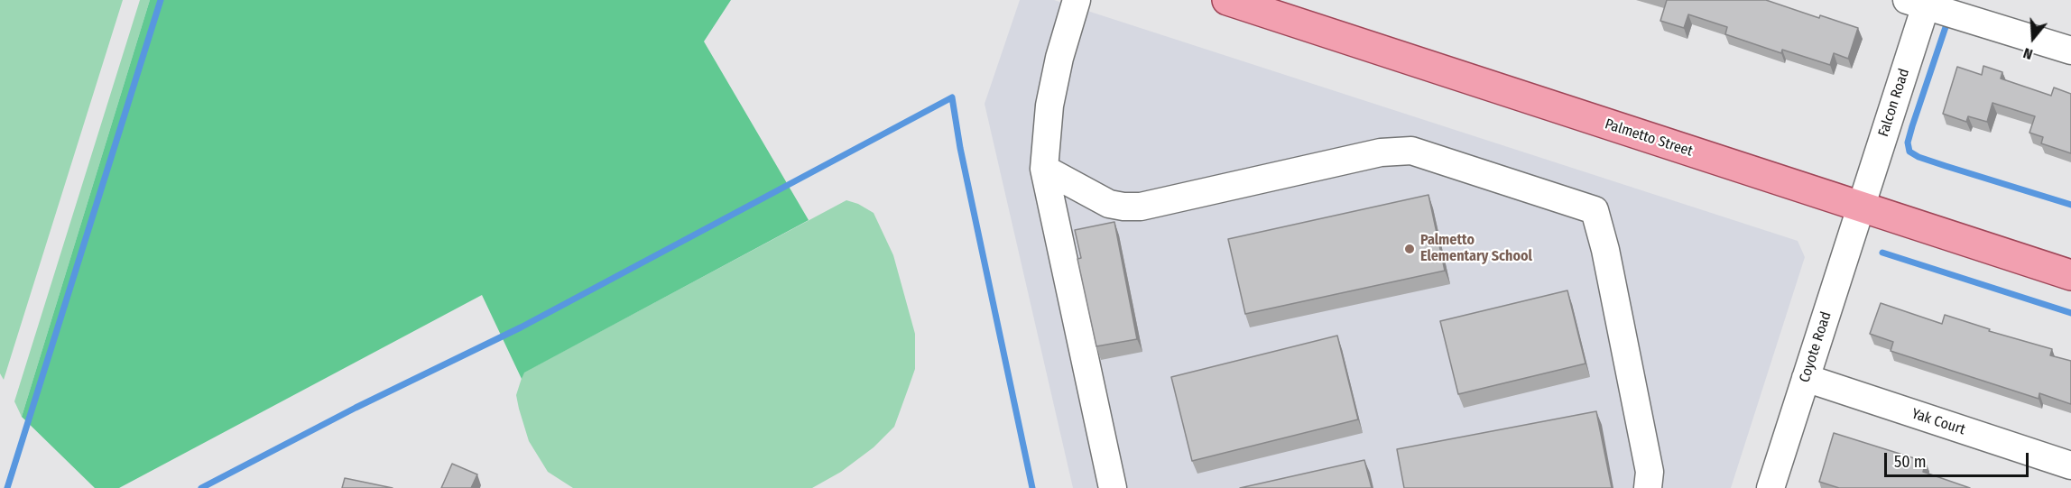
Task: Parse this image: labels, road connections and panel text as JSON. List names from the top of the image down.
{
  "streets": {
    "main road": ["Palmetto Street"],
    "street": ["Falcon Road", "Coyote Road", "Yak Court"]
  },
  "crossings": [
    ["Falcon Road", "Palmetto Street"],
    ["Falcon Road", "Coyote Road"],
    ["Palmetto Street", "Coyote Road"],
    ["Coyote Road", "Yak Court"]
  ],
  "places": ["Palmetto Elementary School"],
  "scale_bar": "50 m",
  "north": "bottom"
}
